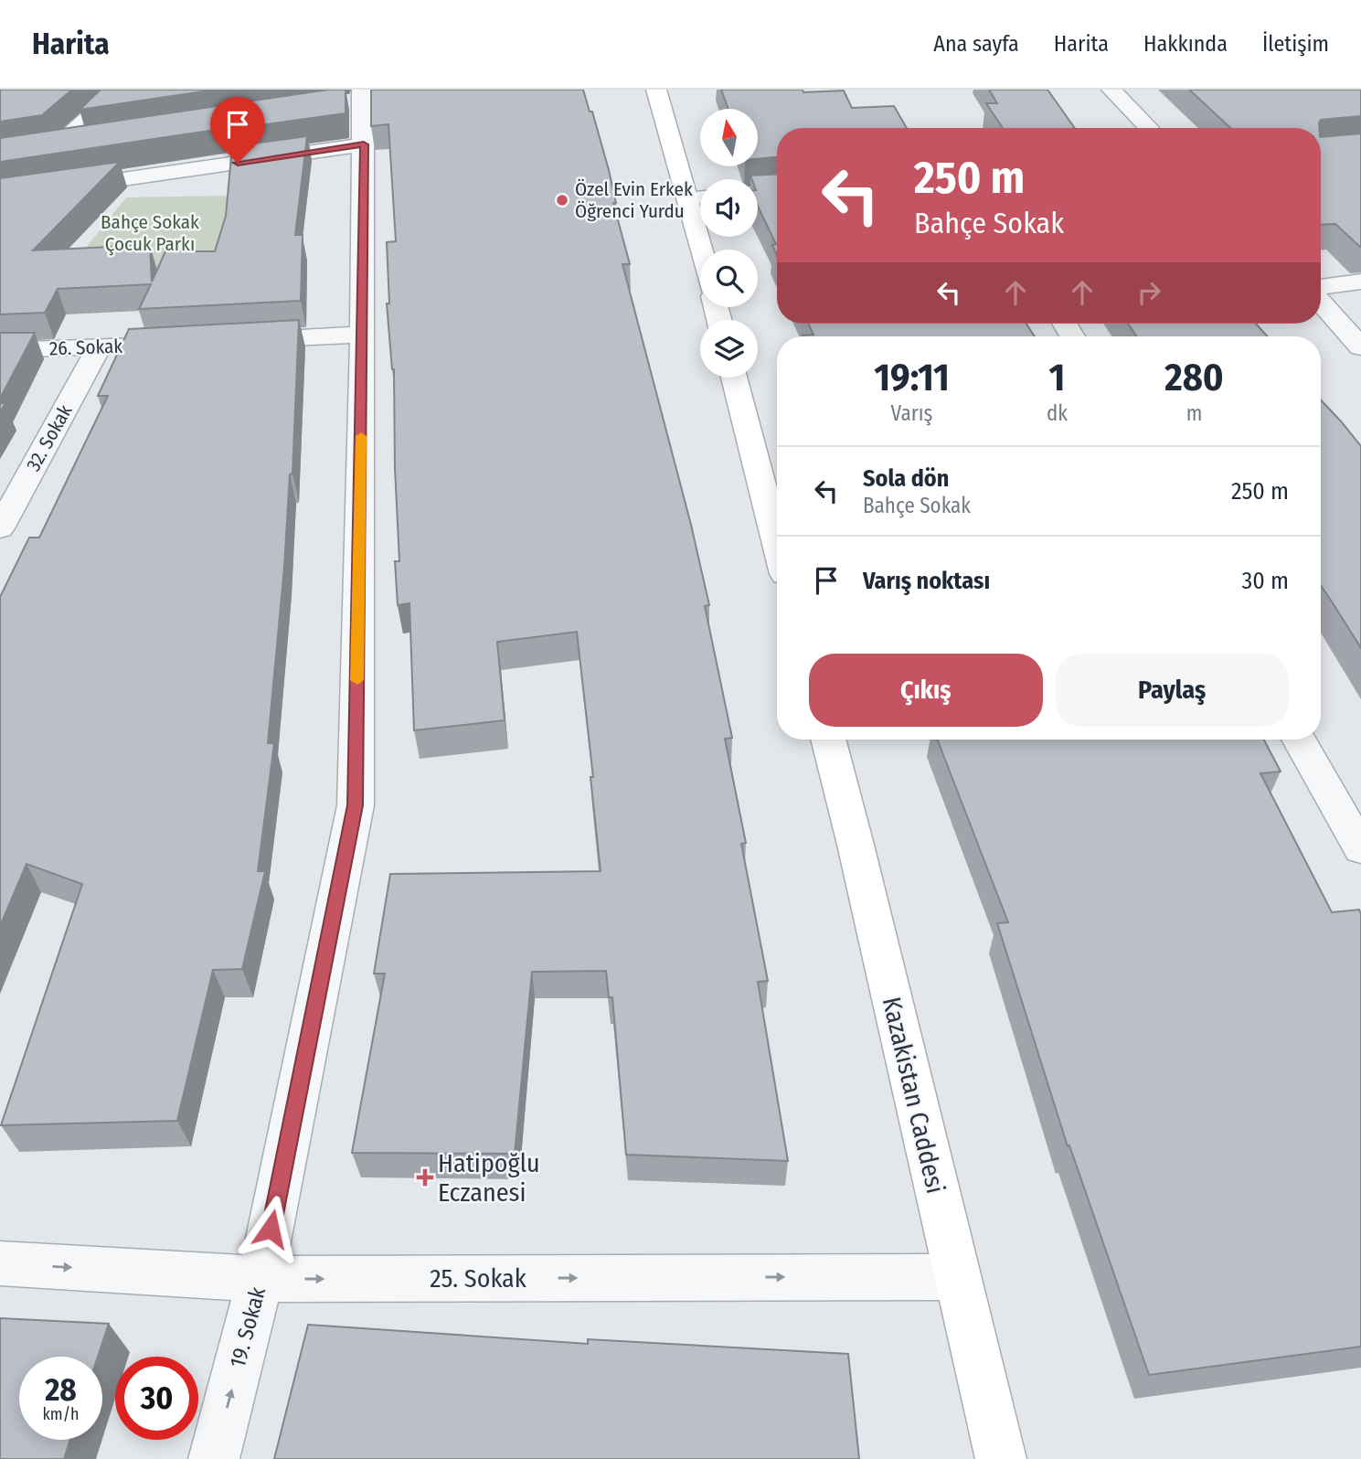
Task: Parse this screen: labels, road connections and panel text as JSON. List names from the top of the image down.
{
  "streets": {
    "main road": ["Kazakistan Caddesi"],
    "street": [
      "26. Sokak",
      "32. Sokak",
      "25. Sokak",
      "19. Sokak"
    ]
  },
  "crossings": [
    ["26. Sokak", "32. Sokak"],
    ["Kazakistan Caddesi", "25. Sokak"],
    ["25. Sokak", "19. Sokak"]
  ],
  "one_way": ["25. Sokak"],
  "parks": ["Bahçe Sokak Çocuk Parkı"],
  "places": {
    "other": ["Özel Evin Erkek Öğrenci Yurdu"],
    "health": ["Hatipoğlu Eczanesi"]
  },
  "north": "top",
  "page": {
    "header": "Harita",
    "nav": [
      "Ana sayfa",
      "Harita",
      "Hakkında",
      "İletişim"
    ],
    "turn": ["250 m", "Bahçe Sokak"],
    "eta": [
      "19:11",
      "Varış",
      "1",
      "dk",
      "280",
      "m"
    ],
    "list": [
      {
        "name": "Sola dön",
        "note": "Bahçe Sokak",
        "value": "250 m"
      },
      {
        "name": "Varış noktası",
        "value": "30 m"
      }
    ],
    "buttons": ["Çıkış", "Paylaş"],
    "speed": "28 km/h",
    "limit": "30"
  }
}
